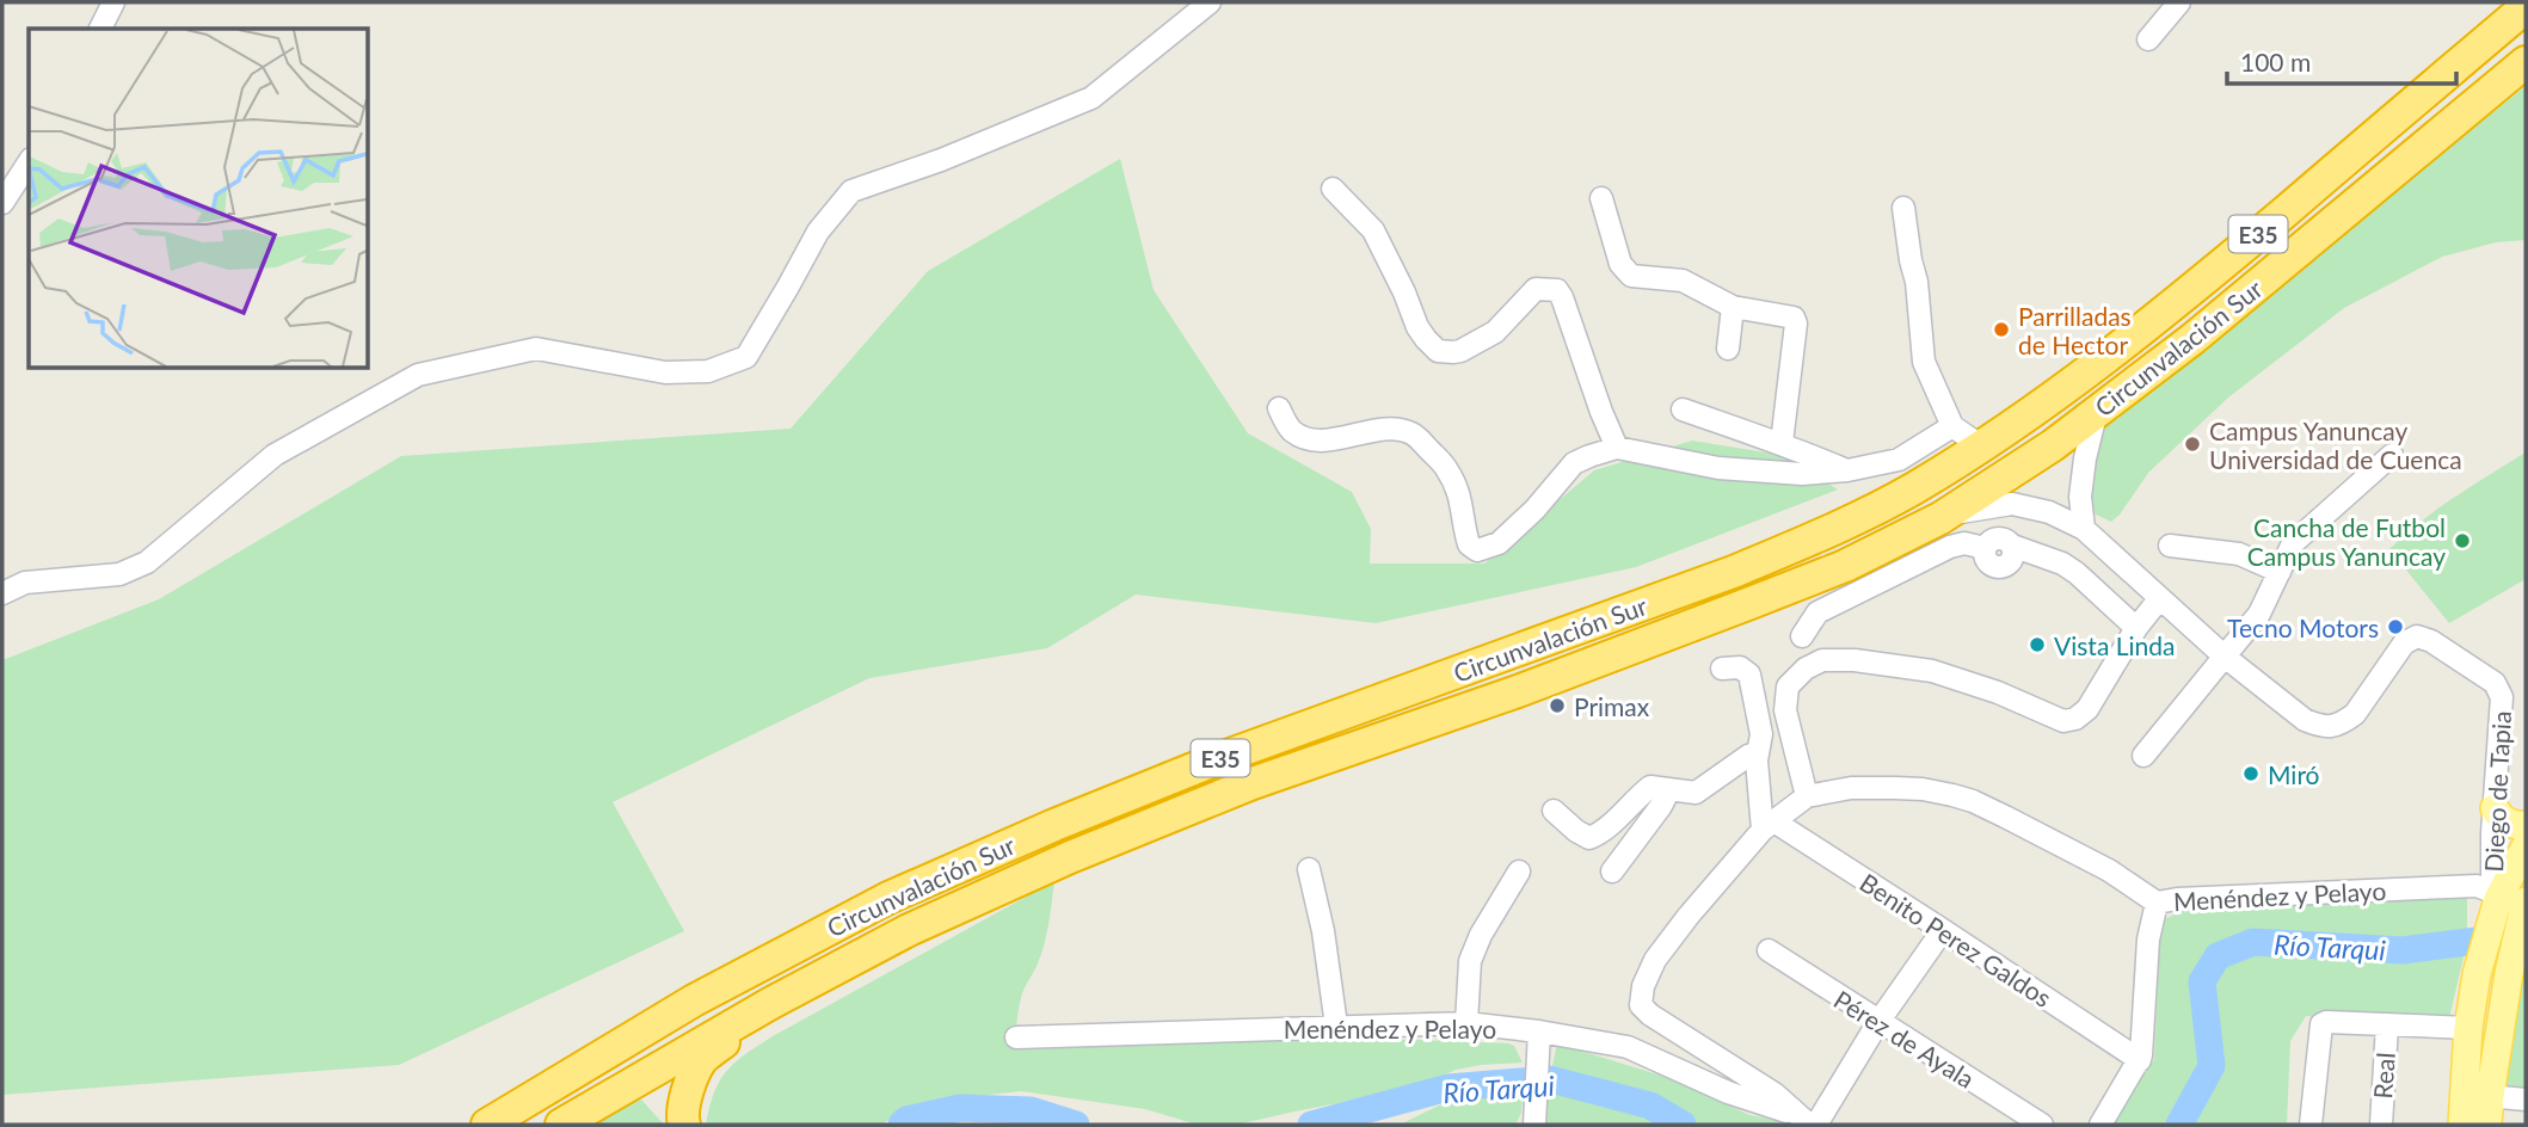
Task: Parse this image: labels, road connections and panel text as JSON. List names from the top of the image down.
{
  "streets": {
    "highway": ["E35", "Circunvalación Sur"],
    "street": [
      "Diego de Tapia",
      "Menéndez y Pelayo",
      "Benito Perez Galdos",
      "Pérez de Ayala",
      "Real"
    ]
  },
  "crossings": [
    ["Circunvalación Sur", "Diego de Tapia"],
    ["Diego de Tapia", "Menéndez y Pelayo"],
    ["Menéndez y Pelayo", "Benito Perez Galdos"]
  ],
  "water": ["Río Tarqui"],
  "places": [
    "Parrilladas de Hector",
    "Campus Yanuncay Universidad de Cuenca",
    "Cancha de Futbol Campus Yanuncay",
    "Tecno Motors",
    "Vista Linda",
    "Primax",
    "Miró"
  ],
  "scale_bar": "100 m"
}
